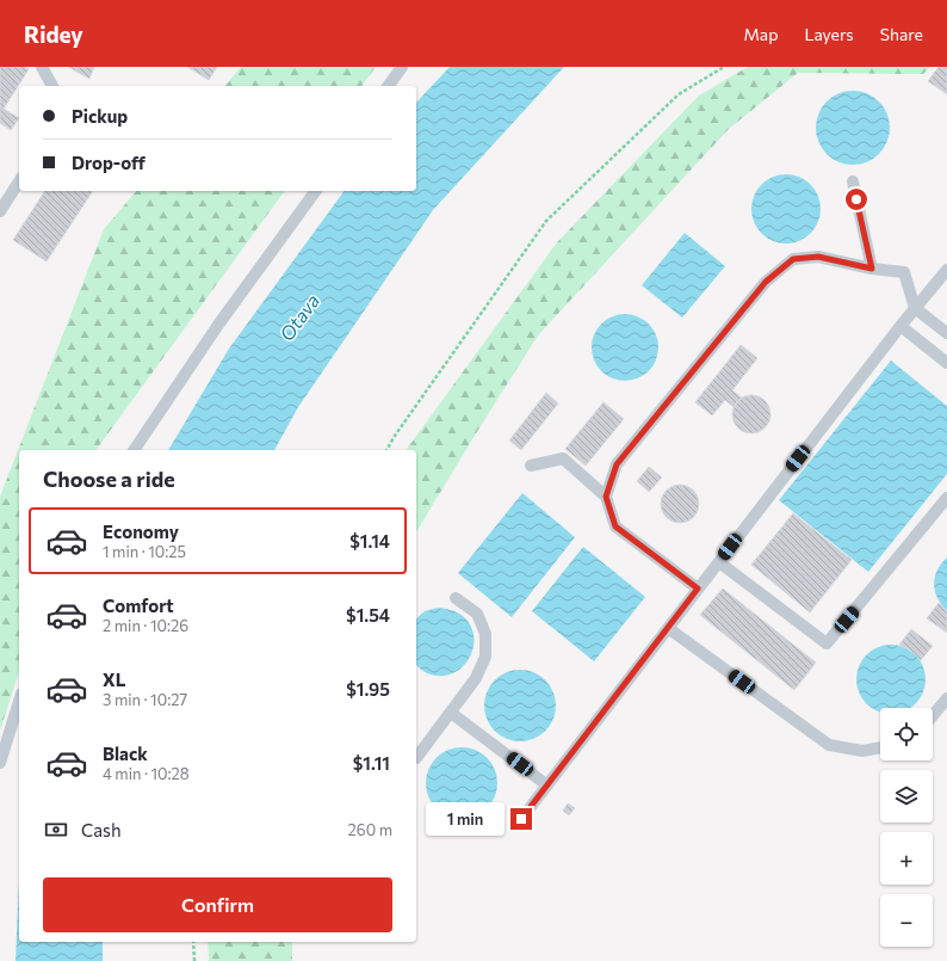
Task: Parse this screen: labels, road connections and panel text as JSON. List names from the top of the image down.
{
  "water": ["Otava"],
  "page": {
    "header": "Ridey",
    "nav": ["Map", "Layers", "Share"],
    "banner": ["Pickup", "Drop-off"],
    "heading": "Choose a ride",
    "list": [
      {
        "name": "Economy",
        "note": "1 min · 10:25",
        "value": "$1.14"
      },
      {
        "name": "Comfort",
        "note": "2 min · 10:26",
        "value": "$1.54"
      },
      {
        "name": "XL",
        "note": "3 min · 10:27",
        "value": "$1.95"
      },
      {
        "name": "Black",
        "note": "4 min · 10:28",
        "value": "$1.11"
      }
    ],
    "map_buttons": ["+", "−"],
    "bubble": "1 min",
    "pay": ["Cash", "260 m"],
    "buttons": "Confirm"
  }
}
